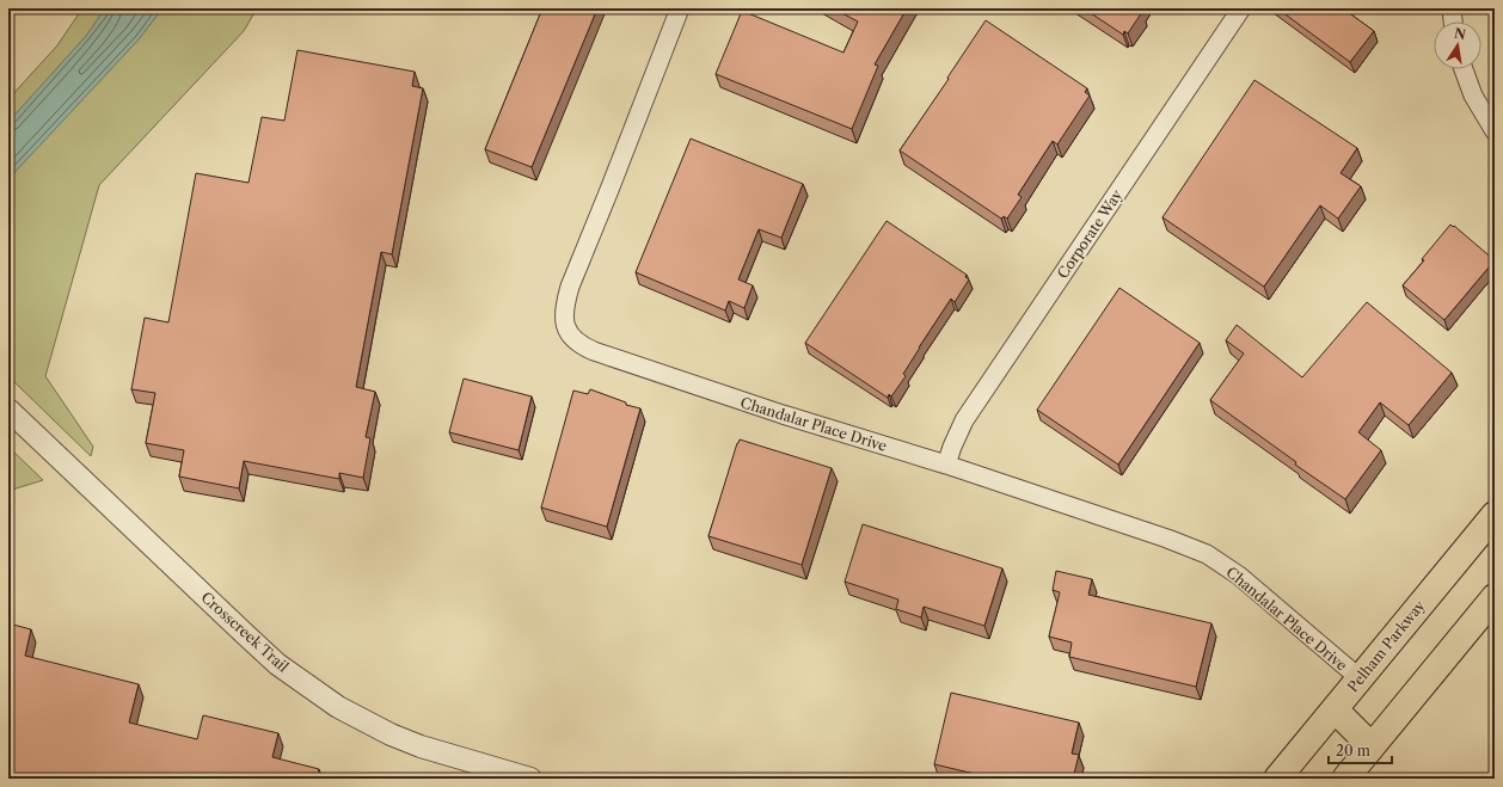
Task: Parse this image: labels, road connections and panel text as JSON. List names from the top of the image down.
{
  "streets": {
    "main road": ["Pelham Parkway"],
    "street": ["Corporate Way", "Chandalar Place Drive", "Crosscreek Trail"]
  },
  "crossings": [
    ["Corporate Way", "Chandalar Place Drive"],
    ["Chandalar Place Drive", "Pelham Parkway"]
  ],
  "scale_bar": "20 m",
  "north": "top"
}
